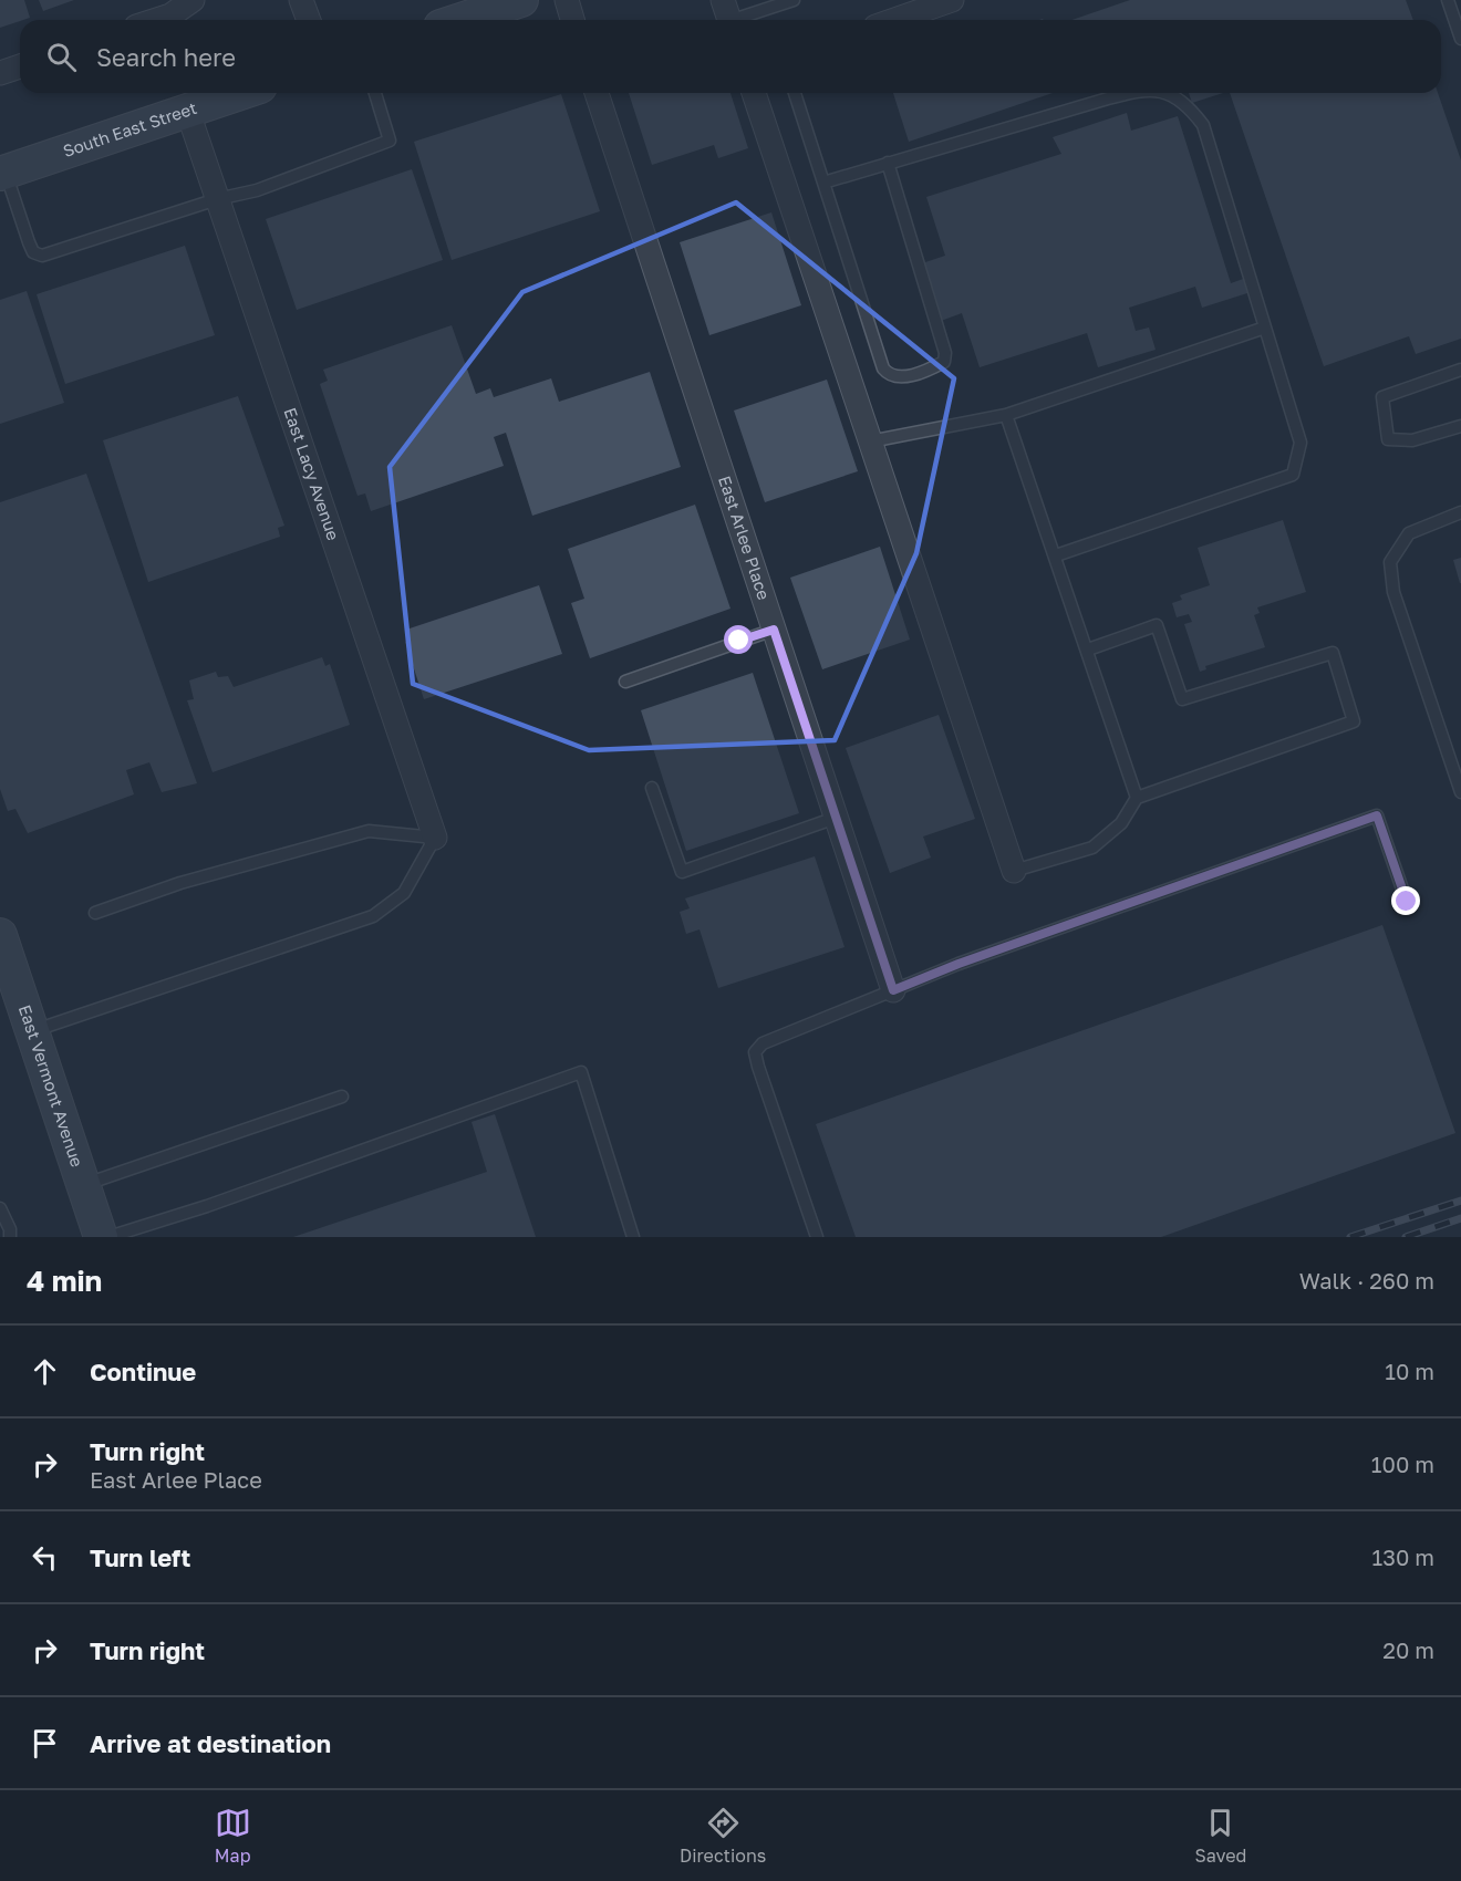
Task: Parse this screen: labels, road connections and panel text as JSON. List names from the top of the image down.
{
  "streets": {
    "street": [
      "South East Street",
      "East Lacy Avenue",
      "East Arlee Place",
      "East Vermont Avenue"
    ]
  },
  "crossings": [
    ["South East Street", "East Lacy Avenue"]
  ],
  "page": {
    "search": "Search here",
    "heading": ["4 min", "Walk · 260 m"],
    "list": [
      ["Continue", "10 m"],
      ["Turn right", "East Arlee Place", "100 m"],
      ["Turn left", "130 m"],
      ["Turn right", "20 m"],
      "Arrive at destination"
    ],
    "nav": ["Map", "Directions", "Saved"]
  }
}
